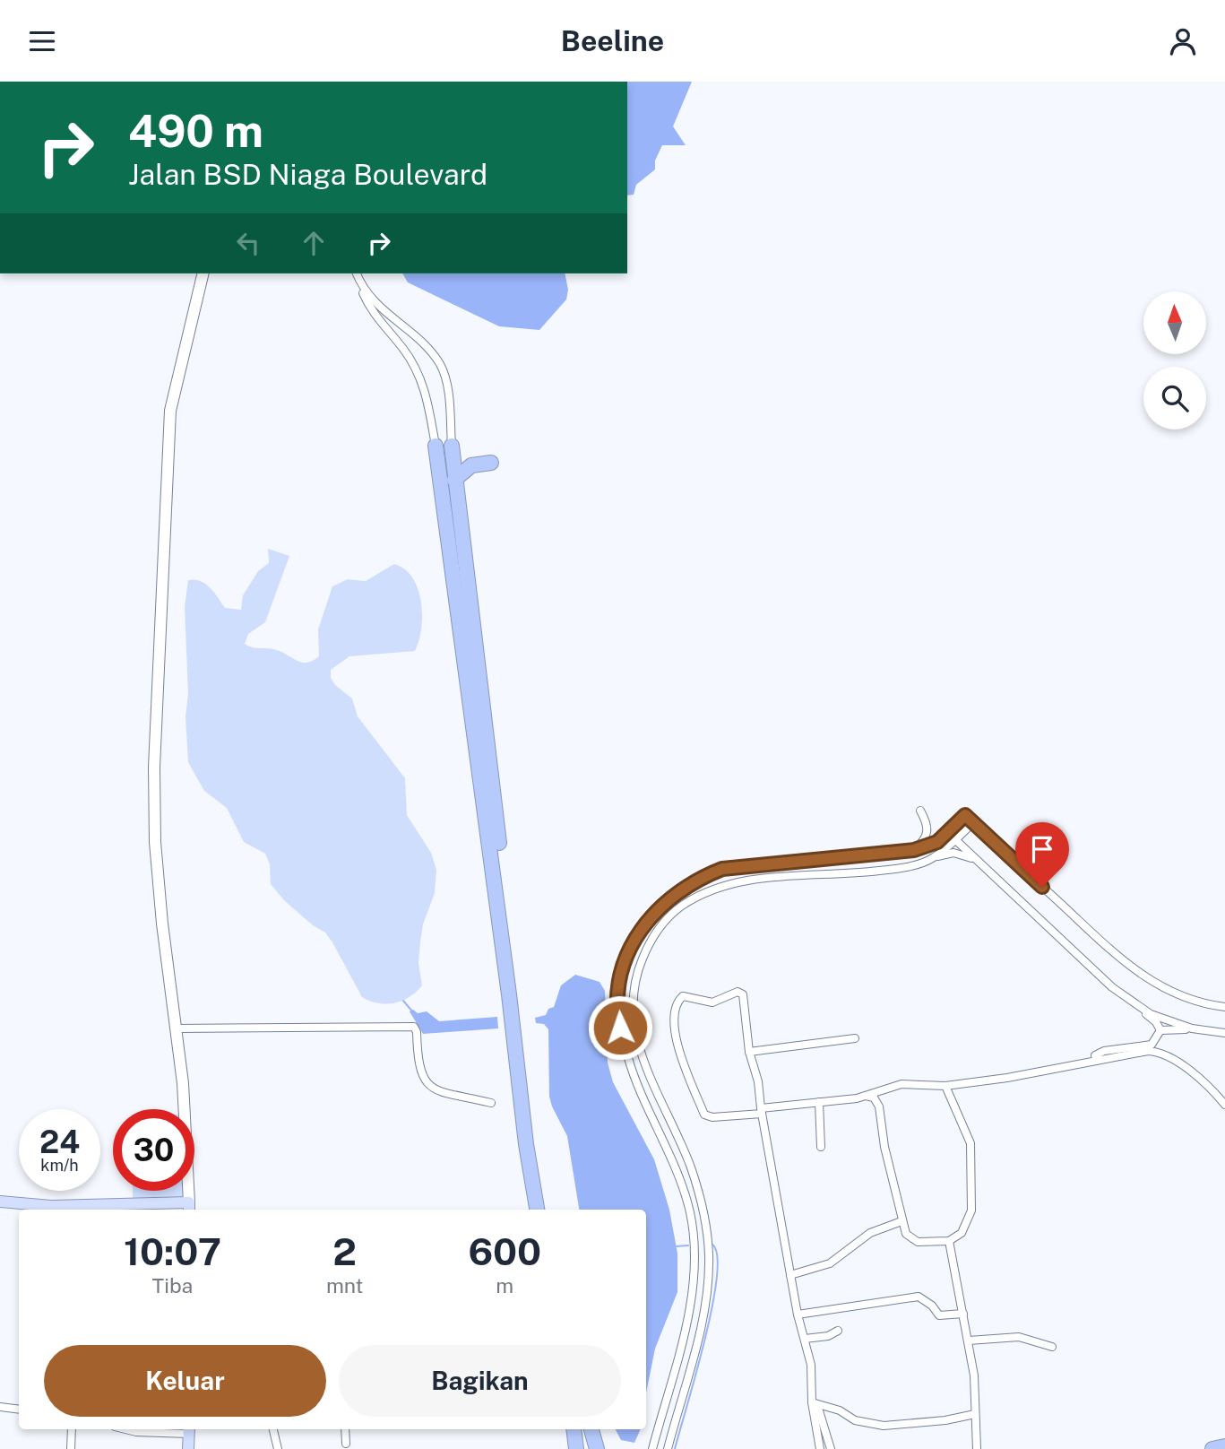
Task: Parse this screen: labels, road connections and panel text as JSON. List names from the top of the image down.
{
  "north": "top",
  "page": {
    "header": "Beeline",
    "turn": ["490 m", "Jalan BSD Niaga Boulevard"],
    "speed": "24 km/h",
    "limit": "30",
    "eta": [
      "10:07",
      "Tiba",
      "2",
      "mnt",
      "600",
      "m"
    ],
    "buttons": ["Keluar", "Bagikan"]
  }
}
